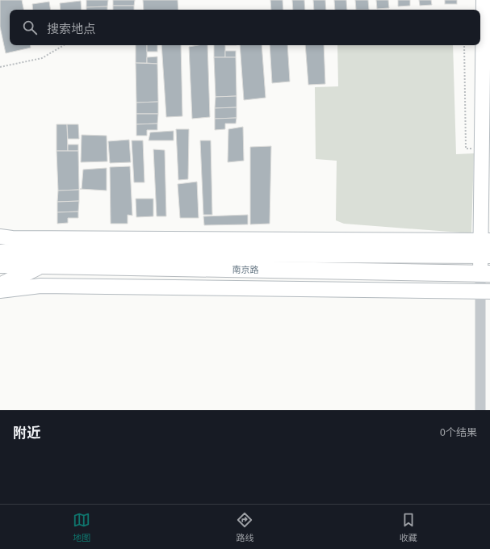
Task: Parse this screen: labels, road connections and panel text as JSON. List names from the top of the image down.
{
  "streets": {
    "main road": ["南京路"]
  },
  "page": {
    "search": "搜索地点",
    "heading": ["附近", "0个结果"],
    "nav": ["地图", "路线", "收藏"]
  }
}
